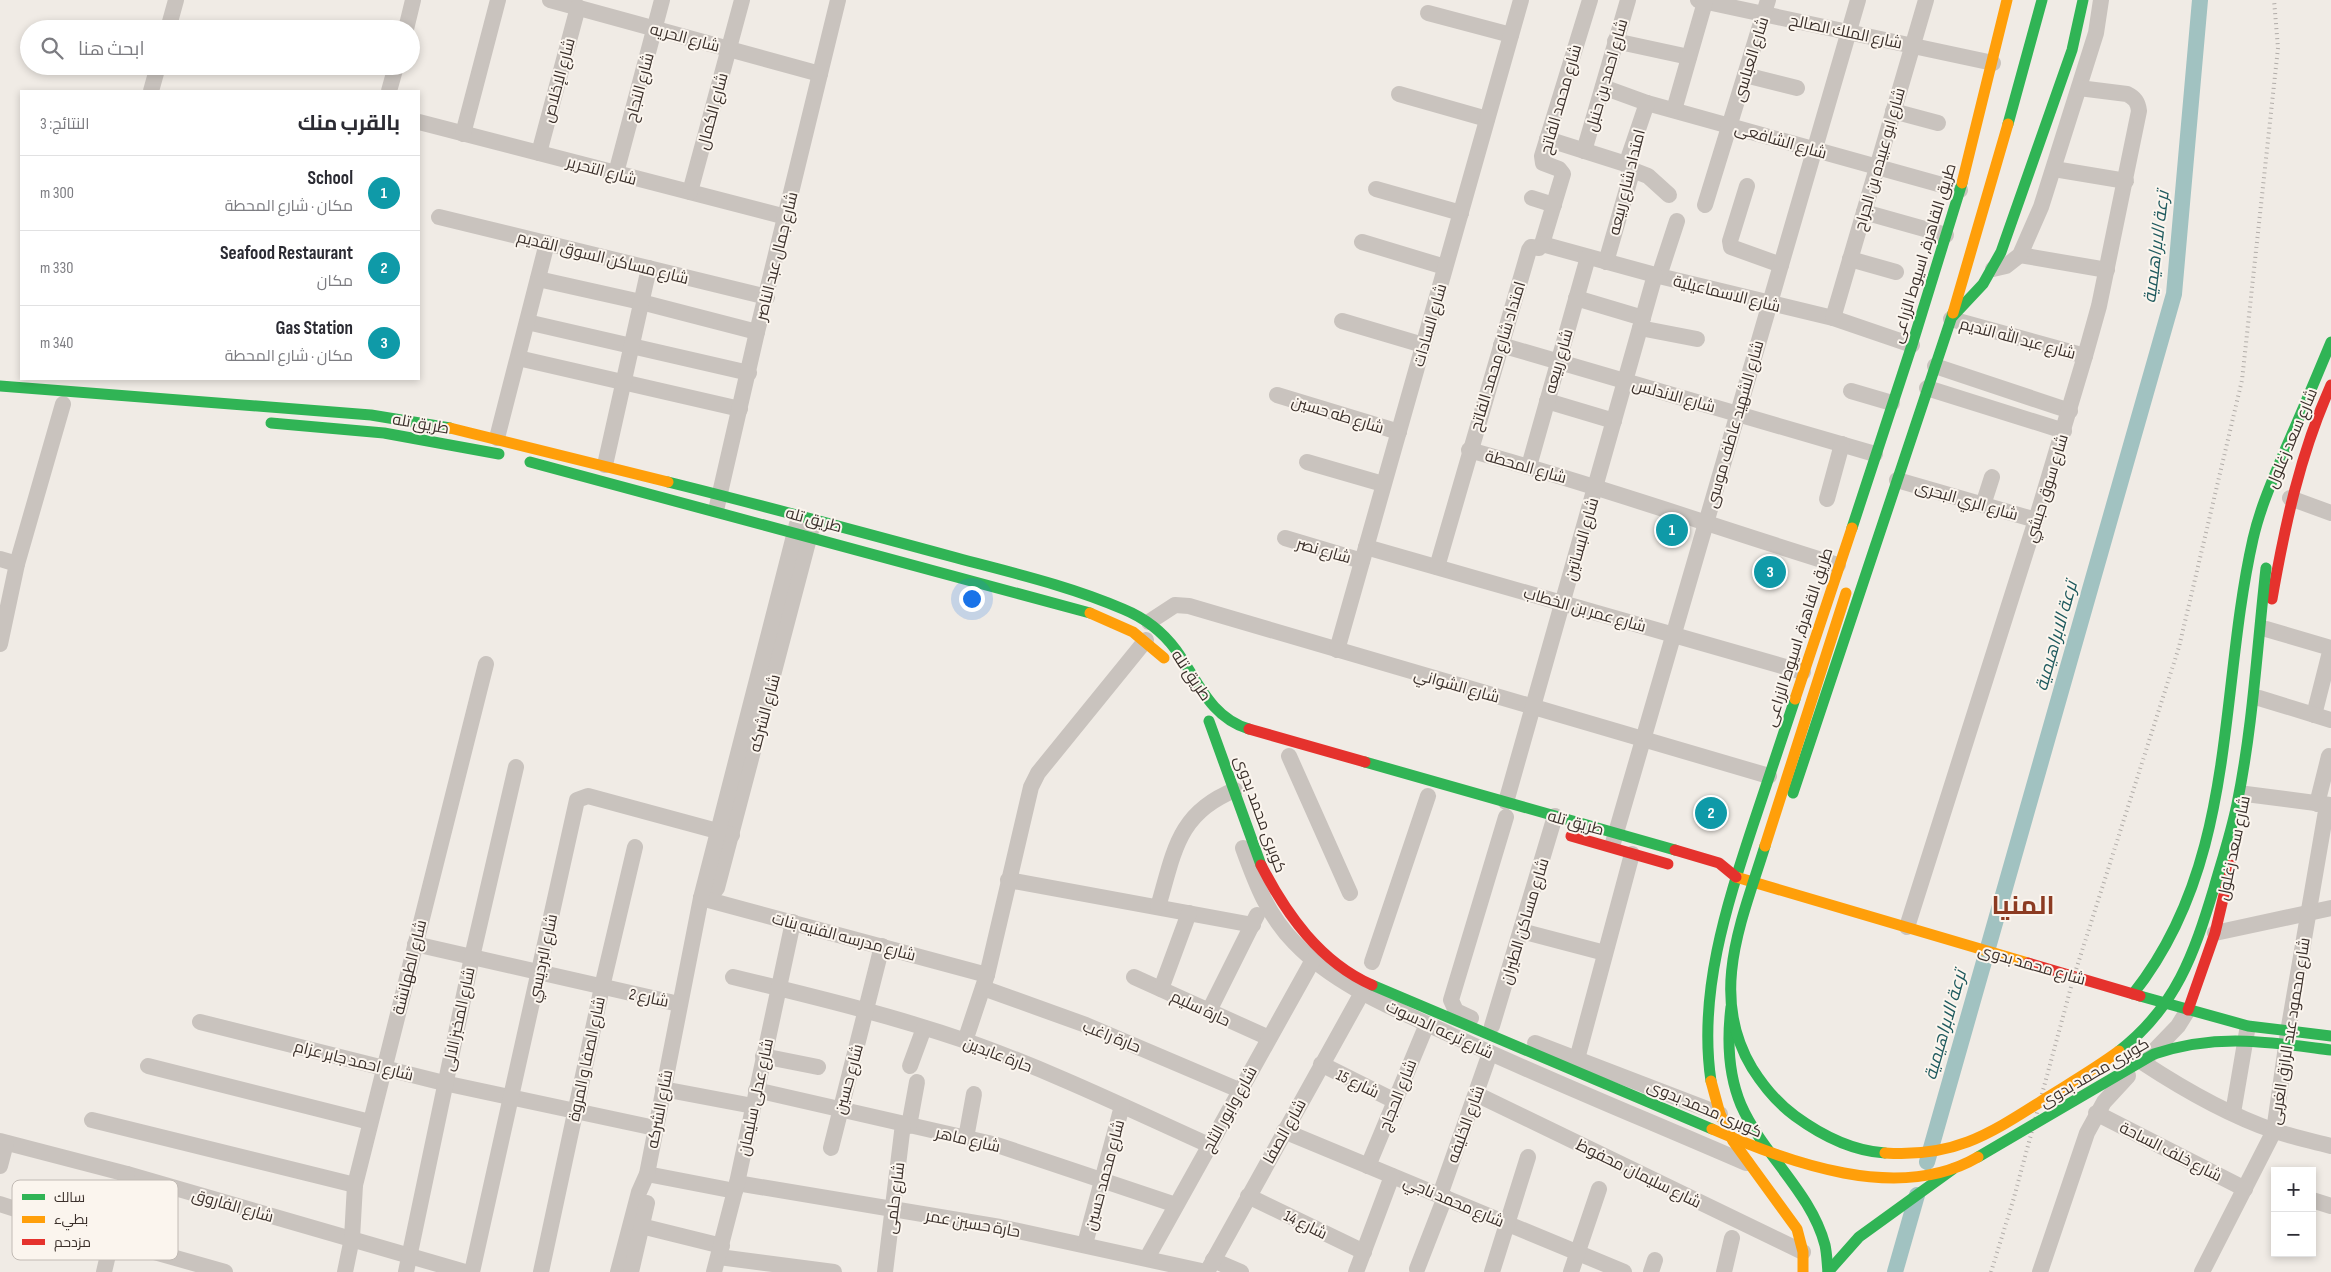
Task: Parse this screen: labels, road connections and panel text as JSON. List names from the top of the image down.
{
  "streets": {
    "main road": [
      "طريق القاهرة, اسيوط الزراعى",
      "طريق تله",
      "شارع سعد زغلول",
      "كوبرى محمد بدوى",
      "شارع محمد بدوى"
    ],
    "street": [
      "شارع الملك الصالح",
      "شارع الحريه",
      "شارع العباسى",
      "شارع احمد بن حنبل",
      "شارع الإخلاص",
      "شارع النجاح",
      "شارع محمد الفاتح",
      "شارع الكمال",
      "شارع الشافعى",
      "شارع ابو عبيده بن الجراح",
      "شارع التحرير",
      "امتداد شارع ربيعه",
      "شارع جمال عبد الناصر",
      "شارع مساكن السوق القديم",
      "شارع الاسماعيلية",
      "شارع السادات",
      "شارع عبد الله النديم",
      "امتداد شارع محمد الفاتح",
      "شارع ربيعه",
      "شارع الاندلس",
      "شارع طه حسين",
      "شارع الشهيد عاطف موسى",
      "شارع المحطة",
      "شارع سوق حبشي",
      "شارع الري البحرى",
      "شارع البساتين",
      "شارع نصر",
      "شارع عمر بن الخطاب",
      "شارع الشواني",
      "شارع الشركه",
      "شارع مساكن الطيران",
      "شارع مدرسه الفنيه بنات",
      "شارع البرديسي",
      "شارع الطهانشة",
      "شارع 2",
      "حارة سليم",
      "شارع المخبز الالى",
      "شارع ترعه الدسوت",
      "شارع محمود عبد الرازق الغربى",
      "حارة راغب",
      "حارة عابدين",
      "شارع الصفا و المروة",
      "شارع احمد جابر عزام",
      "شارع حسين",
      "شارع 15",
      "شارع الحجاج",
      "شارع عدلى سليمان",
      "شارع وابور الثلج",
      "شارع الخليفه",
      "شارع الصفا",
      "شارع ماهر",
      "شارع خلف الساحة",
      "شارع سليمان محفوظ",
      "شارع محمد حسين",
      "شارع حلمى",
      "شارع محمد ناجي",
      "شارع الفاروق",
      "حارة حسين عمر",
      "شارع 14"
    ]
  },
  "crossings": [
    ["شارع الملك الصالح", "شارع العباسى"],
    ["شارع الملك الصالح", "شارع ابو عبيده بن الجراح"],
    ["شارع الملك الصالح", "طريق القاهرة, اسيوط الزراعى"],
    ["شارع الملك الصالح", "شارع الشهيد عاطف موسى"],
    ["شارع الحريه", "شارع الإخلاص"],
    ["شارع الحريه", "شارع النجاح"],
    ["شارع الحريه", "شارع الكمال"],
    ["شارع الحريه", "شارع جمال عبد الناصر"],
    ["شارع العباسى", "شارع الشافعى"],
    ["شارع احمد بن حنبل", "شارع الشافعى"],
    ["شارع الإخلاص", "شارع التحرير"],
    ["شارع النجاح", "شارع التحرير"],
    ["شارع محمد الفاتح", "شارع الاسماعيلية"],
    ["شارع محمد الفاتح", "امتداد شارع محمد الفاتح"],
    ["شارع الكمال", "شارع التحرير"],
    ["شارع الشافعى", "شارع ابو عبيده بن الجراح"],
    ["شارع الشافعى", "امتداد شارع ربيعه"],
    ["شارع الشافعى", "طريق القاهرة, اسيوط الزراعى"],
    ["شارع الشافعى", "شارع الشهيد عاطف موسى"],
    ["شارع ابو عبيده بن الجراح", "شارع الاسماعيلية"],
    ["شارع التحرير", "شارع جمال عبد الناصر"],
    ["امتداد شارع ربيعه", "شارع الاسماعيلية"],
    ["طريق القاهرة, اسيوط الزراعى", "شارع الاسماعيلية"],
    ["طريق القاهرة, اسيوط الزراعى", "شارع عبد الله النديم"],
    ["طريق القاهرة, اسيوط الزراعى", "شارع الاندلس"],
    ["طريق القاهرة, اسيوط الزراعى", "طريق تله"],
    ["طريق القاهرة, اسيوط الزراعى", "شارع المحطة"],
    ["طريق القاهرة, اسيوط الزراعى", "شارع الري البحرى"],
    ["طريق القاهرة, اسيوط الزراعى", "شارع البساتين"],
    ["طريق القاهرة, اسيوط الزراعى", "شارع عمر بن الخطاب"],
    ["طريق القاهرة, اسيوط الزراعى", "شارع الشواني"],
    ["طريق القاهرة, اسيوط الزراعى", "شارع محمد بدوى"],
    ["طريق القاهرة, اسيوط الزراعى", "شارع ترعه الدسوت"],
    ["طريق القاهرة, اسيوط الزراعى", "شارع سليمان محفوظ"],
    ["شارع جمال عبد الناصر", "شارع مساكن السوق القديم"],
    ["شارع جمال عبد الناصر", "طريق تله"],
    ["شارع الاسماعيلية", "امتداد شارع محمد الفاتح"],
    ["شارع الاسماعيلية", "شارع ربيعه"],
    ["شارع الاسماعيلية", "شارع الشهيد عاطف موسى"],
    ["شارع الاسماعيلية", "شارع البساتين"],
    ["شارع السادات", "شارع طه حسين"],
    ["شارع السادات", "شارع نصر"],
    ["شارع السادات", "شارع عمر بن الخطاب"],
    ["شارع السادات", "شارع الشواني"],
    ["شارع عبد الله النديم", "شارع سوق حبشي"],
    ["امتداد شارع محمد الفاتح", "شارع الاندلس"],
    ["امتداد شارع محمد الفاتح", "شارع المحطة"],
    ["امتداد شارع محمد الفاتح", "شارع عمر بن الخطاب"],
    ["شارع ربيعه", "شارع الاندلس"],
    ["شارع ربيعه", "شارع المحطة"],
    ["شارع الاندلس", "شارع الشهيد عاطف موسى"],
    ["شارع الاندلس", "شارع البساتين"],
    ["طريق تله", "شارع الشهيد عاطف موسى"],
    ["طريق تله", "شارع البساتين"],
    ["طريق تله", "شارع الشواني"],
    ["طريق تله", "شارع الشركه"],
    ["طريق تله", "كوبرى محمد بدوى"],
    ["طريق تله", "شارع مساكن الطيران"],
    ["طريق تله", "شارع محمد بدوى"],
    ["شارع الشهيد عاطف موسى", "شارع المحطة"],
    ["شارع الشهيد عاطف موسى", "شارع عمر بن الخطاب"],
    ["شارع الشهيد عاطف موسى", "شارع الشواني"],
    ["شارع سعد زغلول", "شارع محمد بدوى"],
    ["شارع سعد زغلول", "شارع خلف الساحة"],
    ["شارع المحطة", "شارع البساتين"],
    ["شارع سوق حبشي", "شارع الري البحرى"],
    ["شارع سوق حبشي", "شارع محمد بدوى"],
    ["شارع البساتين", "شارع عمر بن الخطاب"],
    ["شارع البساتين", "شارع الشواني"],
    ["شارع البساتين", "شارع مساكن الطيران"],
    ["شارع نصر", "شارع عمر بن الخطاب"],
    ["شارع الشركه", "شارع مدرسه الفنيه بنات"],
    ["شارع الشركه", "شارع البرديسي"],
    ["شارع الشركه", "شارع 2"],
    ["شارع الشركه", "شارع احمد جابر عزام"],
    ["شارع الشركه", "شارع ماهر"],
    ["شارع الشركه", "حارة حسين عمر"],
    ["كوبرى محمد بدوى", "شارع ترعه الدسوت"],
    ["شارع مدرسه الفنيه بنات", "حارة راغب"],
    ["شارع مدرسه الفنيه بنات", "شارع حسين"],
    ["شارع مدرسه الفنيه بنات", "شارع عدلى سليمان"],
    ["شارع البرديسي", "شارع 2"],
    ["شارع البرديسي", "شارع احمد جابر عزام"],
    ["شارع محمد بدوى", "شارع محمود عبد الرازق الغربى"],
    ["شارع الطهانشة", "شارع 2"],
    ["شارع الطهانشة", "شارع احمد جابر عزام"],
    ["شارع الطهانشة", "شارع الفاروق"],
    ["شارع 2", "شارع المخبز الالى"],
    ["شارع 2", "شارع الصفا و المروة"],
    ["حارة سليم", "شارع وابور الثلج"],
    ["شارع المخبز الالى", "شارع احمد جابر عزام"],
    ["شارع المخبز الالى", "شارع الفاروق"],
    ["شارع ترعه الدسوت", "شارع الحجاج"],
    ["شارع ترعه الدسوت", "شارع وابور الثلج"],
    ["شارع ترعه الدسوت", "شارع الخليفه"],
    ["شارع ترعه الدسوت", "شارع الصفا"],
    ["شارع محمود عبد الرازق الغربى", "شارع خلف الساحة"],
    ["حارة راغب", "شارع وابور الثلج"],
    ["حارة عابدين", "شارع حسين"],
    ["حارة عابدين", "شارع عدلى سليمان"],
    ["حارة عابدين", "شارع وابور الثلج"],
    ["حارة عابدين", "شارع محمد حسين"],
    ["شارع الصفا و المروة", "شارع احمد جابر عزام"],
    ["شارع حسين", "شارع ماهر"],
    ["شارع 15", "شارع الحجاج"],
    ["شارع 15", "شارع الصفا"],
    ["شارع الحجاج", "شارع محمد ناجي"],
    ["شارع عدلى سليمان", "شارع ماهر"],
    ["شارع عدلى سليمان", "حارة حسين عمر"],
    ["شارع وابور الثلج", "شارع ماهر"],
    ["شارع وابور الثلج", "حارة حسين عمر"],
    ["شارع الخليفه", "شارع سليمان محفوظ"],
    ["شارع الخليفه", "شارع محمد ناجي"],
    ["شارع الصفا", "شارع محمد ناجي"],
    ["شارع الصفا", "حارة حسين عمر"],
    ["شارع الصفا", "شارع 14"],
    ["شارع ماهر", "شارع محمد حسين"],
    ["شارع ماهر", "شارع حلمى"],
    ["شارع محمد حسين", "حارة حسين عمر"],
    ["شارع حلمى", "حارة حسين عمر"]
  ],
  "districts": ["المنيا"],
  "water": ["ترعة الابراهيمية"],
  "legend": ["سالك", "بطيء", "مزدحم"],
  "page": {
    "search": "ابحث هنا",
    "heading": ["بالقرب منك", "النتائج: 3"],
    "list": [
      {
        "mark": "1",
        "name": "School",
        "note": "مكان · شارع المحطة",
        "value": "300 m"
      },
      {
        "mark": "2",
        "name": "Seafood Restaurant",
        "note": "مكان",
        "value": "330 m"
      },
      {
        "mark": "3",
        "name": "Gas Station",
        "note": "مكان · شارع المحطة",
        "value": "340 m"
      }
    ],
    "pins": ["1", "3", "2"],
    "map_buttons": ["+", "−"]
  }
}
